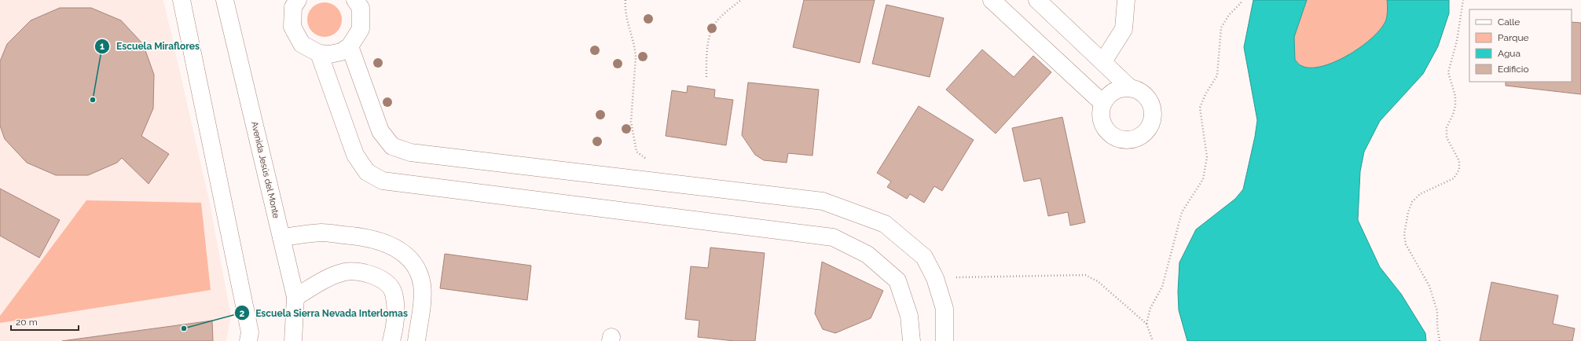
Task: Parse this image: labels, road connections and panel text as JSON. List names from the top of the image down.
{
  "streets": {
    "street": ["Avenida Jesús del Monte"]
  },
  "places": ["Escuela Miraflores", "Escuela Sierra Nevada Interlomas"],
  "legend": [
    "Calle",
    "Parque",
    "Agua",
    "Edificio"
  ],
  "scale_bar": "20 m"
}
